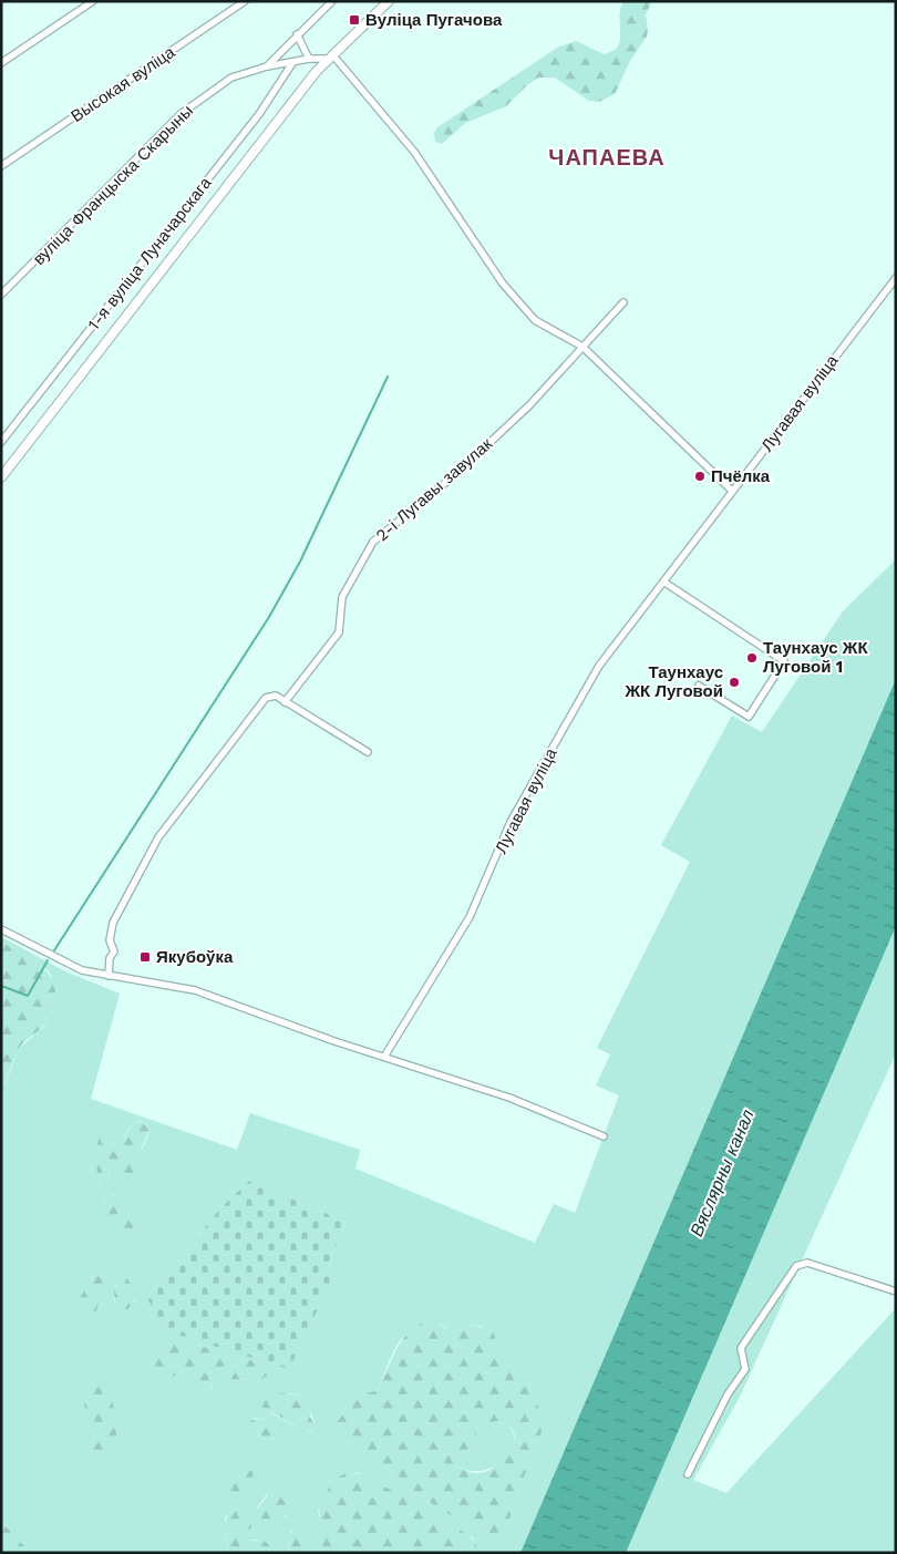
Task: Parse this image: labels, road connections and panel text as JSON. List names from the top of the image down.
{
  "streets": {
    "street": [
      "Высокая вуліца",
      "вуліца Францыска Скарыны",
      "1-я вуліца Луначарскага",
      "Лугавая вуліца",
      "2-і Лугавы завулак"
    ]
  },
  "districts": ["ЧАПАЕВА"],
  "water": ["Вяслярны канал"],
  "places": {
    "transit": ["Вуліца Пугачова", "Якубоўка"],
    "other": ["Пчёлка", "Таунхаус ЖК Луговой 1", "Таунхаус ЖК Луговой"]
  }
}
